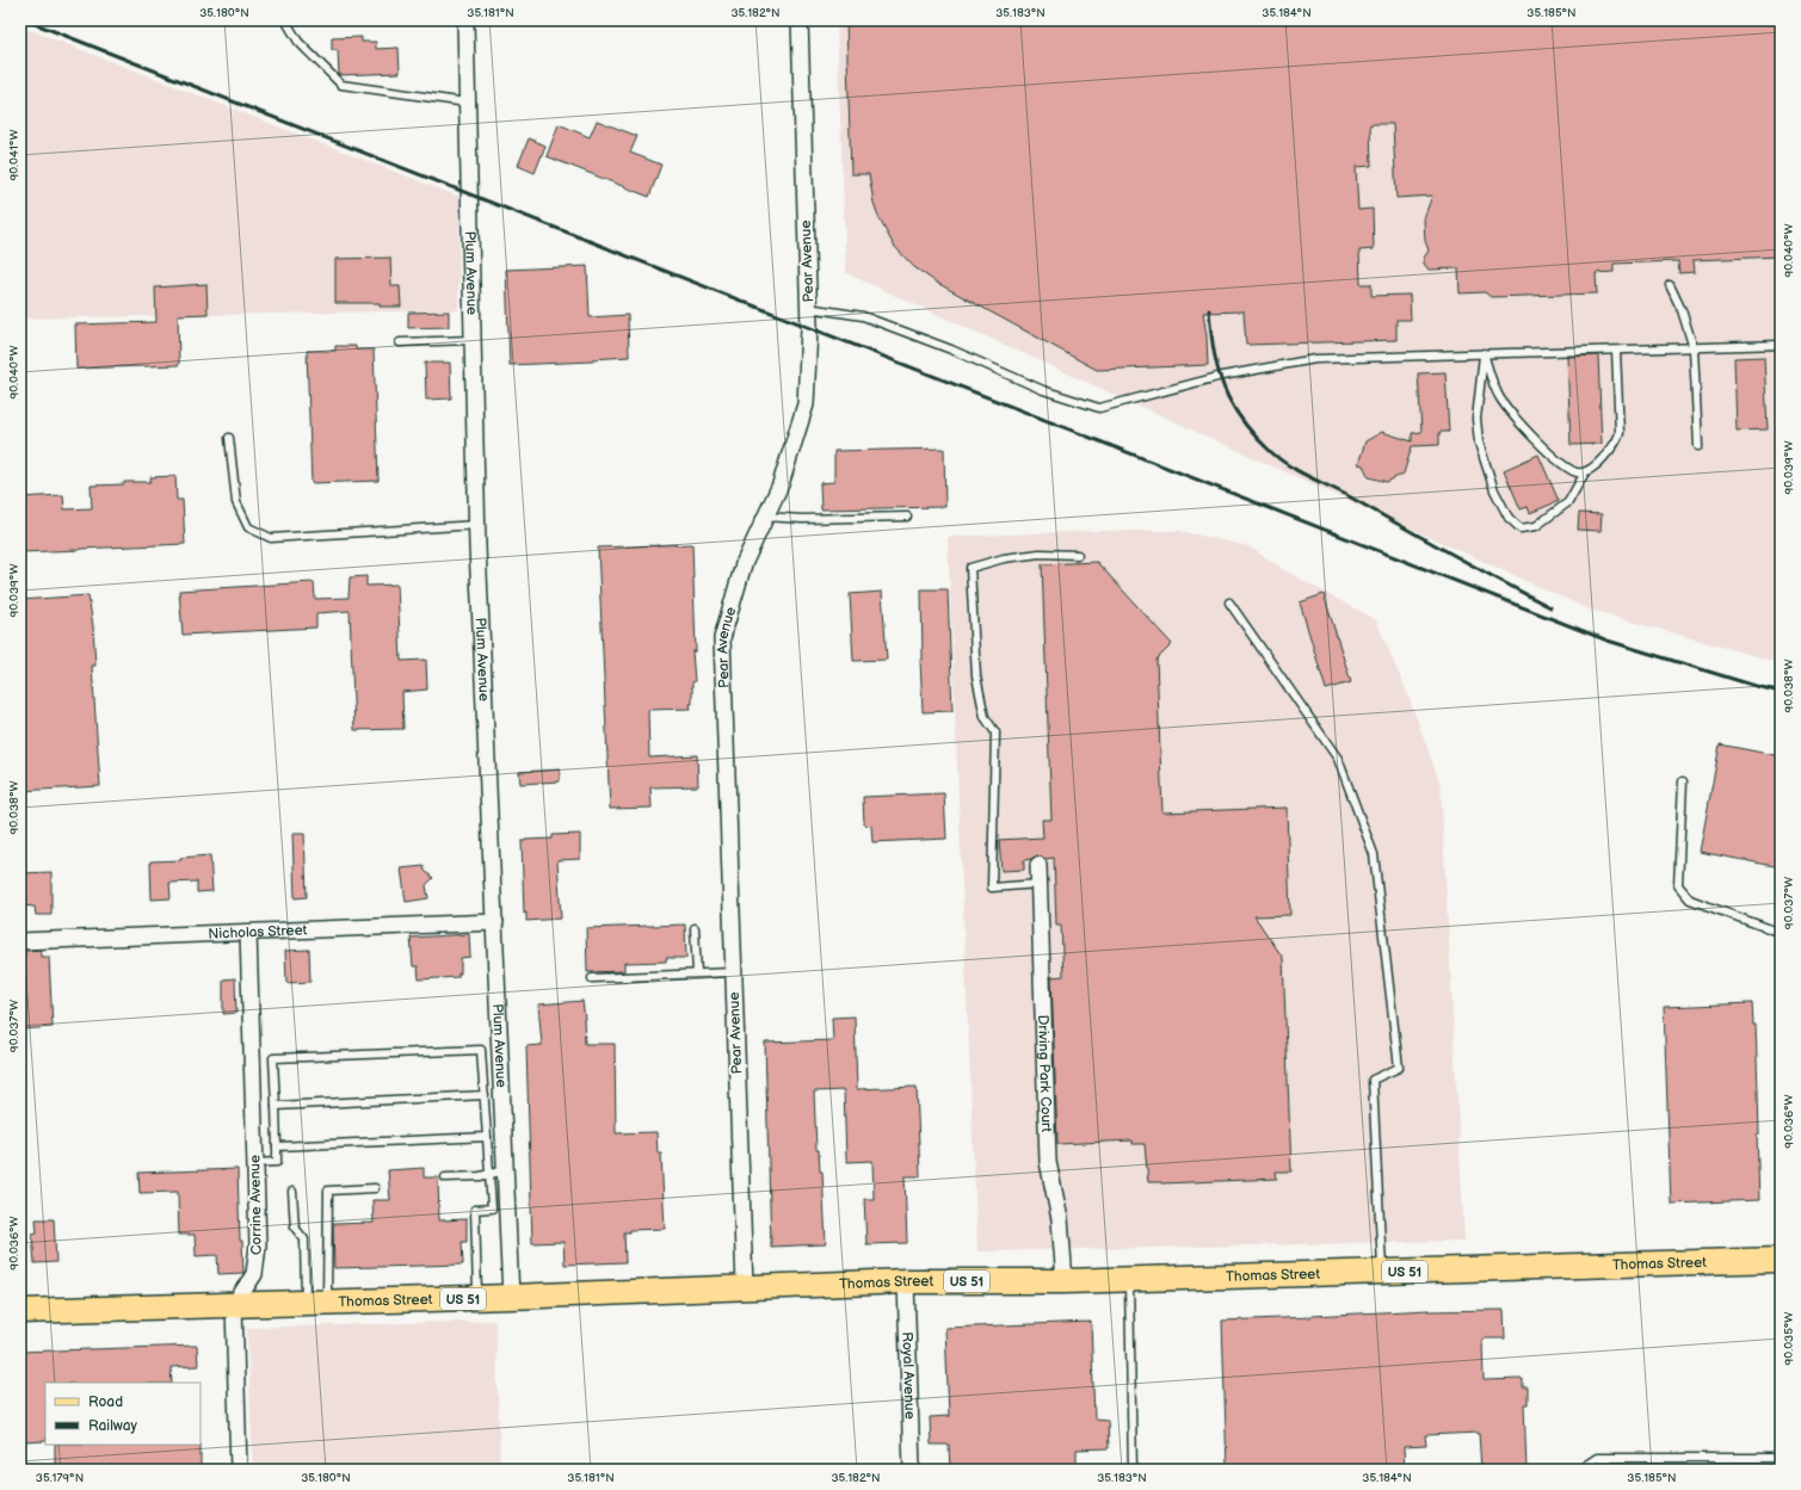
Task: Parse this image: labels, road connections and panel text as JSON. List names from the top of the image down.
{
  "streets": {
    "main road": ["Thomas Street", "US 51"],
    "street": [
      "Pear Avenue",
      "Plum Avenue",
      "Nicholas Street",
      "Driving Park Court",
      "Corrine Avenue",
      "Royal Avenue"
    ]
  },
  "crossings": [
    ["Pear Avenue", "Thomas Street"],
    ["Plum Avenue", "Nicholas Street"],
    ["Plum Avenue", "Thomas Street"],
    ["Nicholas Street", "Corrine Avenue"],
    ["Driving Park Court", "Thomas Street"],
    ["Corrine Avenue", "Thomas Street"],
    ["Thomas Street", "Royal Avenue"]
  ],
  "legend": ["Road", "Railway"],
  "coordinates": [
    "35.180°N",
    "35.181°N",
    "35.182°N",
    "35.183°N",
    "35.184°N",
    "35.185°N",
    "90.041°W",
    "90.040°W",
    "90.039°W",
    "90.038°W",
    "90.037°W",
    "90.036°W",
    "90.035°W",
    "35.179°N"
  ]
}
